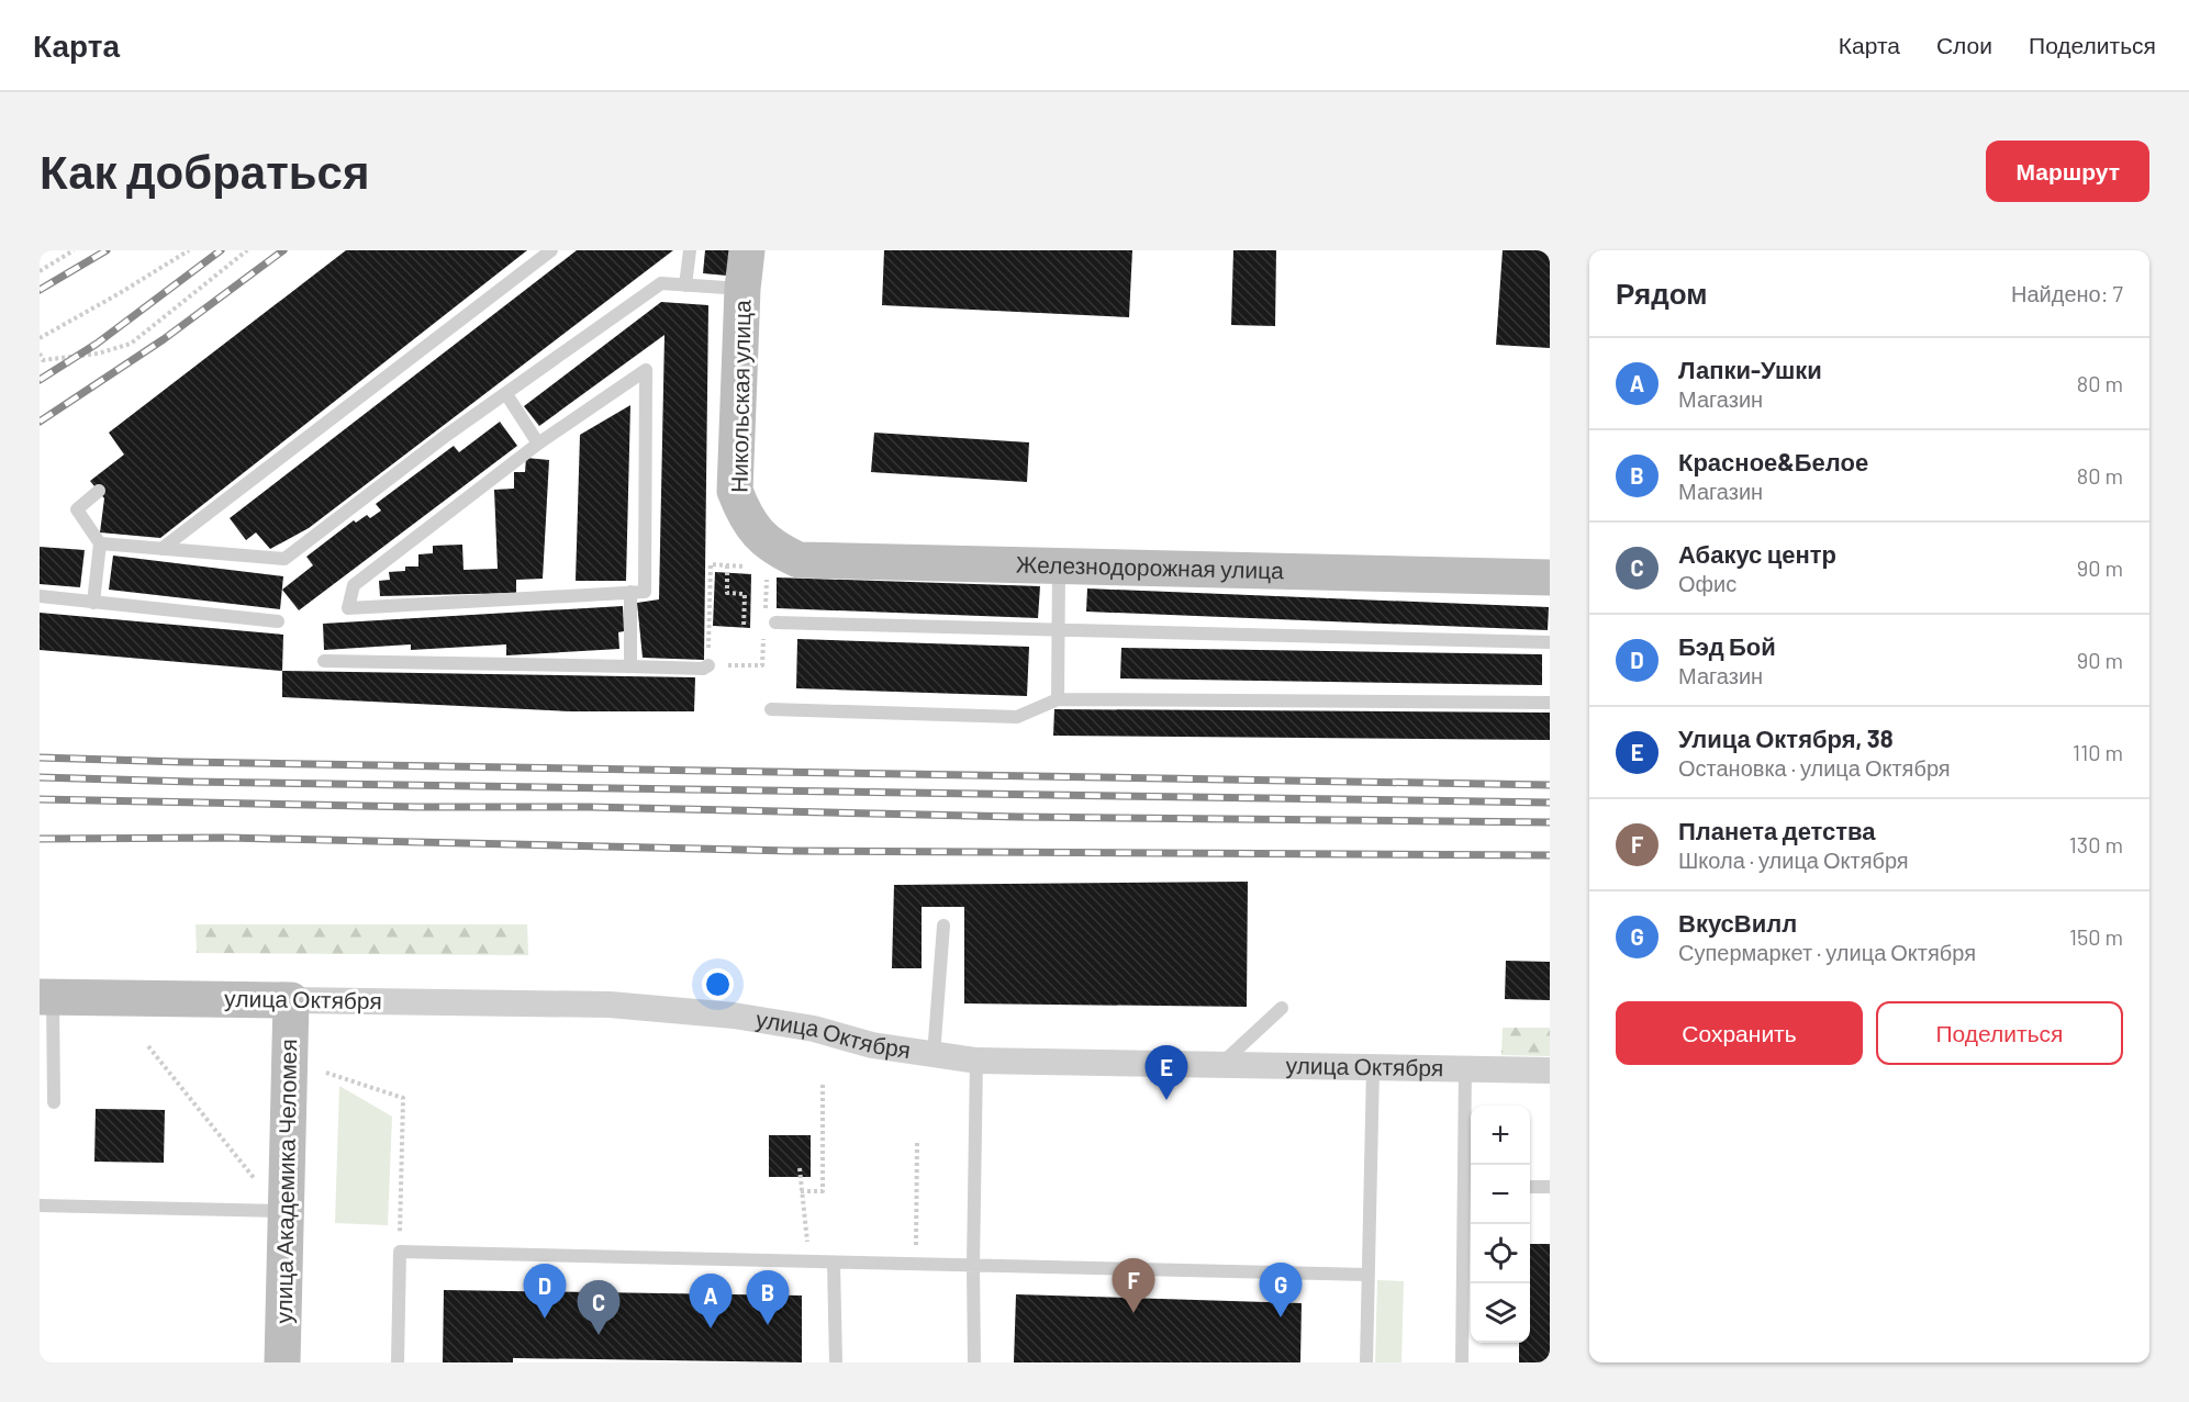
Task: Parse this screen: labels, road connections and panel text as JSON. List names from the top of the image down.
{
  "streets": {
    "street": [
      "Никольская улица",
      "Железнодорожная улица",
      "улица Октября",
      "улица Академика Челомея"
    ]
  },
  "crossings": [
    ["Никольская улица", "Железнодорожная улица"],
    ["улица Октября", "улица Академика Челомея"]
  ],
  "page": {
    "header": "Карта",
    "nav": ["Карта", "Слои", "Поделиться"],
    "buttons": [
      "Маршрут",
      ["Сохранить", "Поделиться"]
    ],
    "title": "Как добраться",
    "heading": ["Рядом", "Найдено: 7"],
    "list": [
      {
        "mark": "A",
        "name": "Лапки-Ушки",
        "note": "Магазин",
        "value": "80 m"
      },
      {
        "mark": "B",
        "name": "Красное&Белое",
        "note": "Магазин",
        "value": "80 m"
      },
      {
        "mark": "C",
        "name": "Абакус центр",
        "note": "Офис",
        "value": "90 m"
      },
      {
        "mark": "D",
        "name": "Бэд Бой",
        "note": "Магазин",
        "value": "90 m"
      },
      {
        "mark": "E",
        "name": "Улица Октября, 38",
        "note": "Остановка · улица Октября",
        "value": "110 m"
      },
      {
        "mark": "F",
        "name": "Планета детства",
        "note": "Школа · улица Октября",
        "value": "130 m"
      },
      {
        "mark": "G",
        "name": "ВкусВилл",
        "note": "Супермаркет · улица Октября",
        "value": "150 m"
      }
    ],
    "pins": [
      "E",
      "F",
      "G",
      "D",
      "B",
      "A",
      "C"
    ],
    "map_buttons": ["+", "−"]
  }
}
